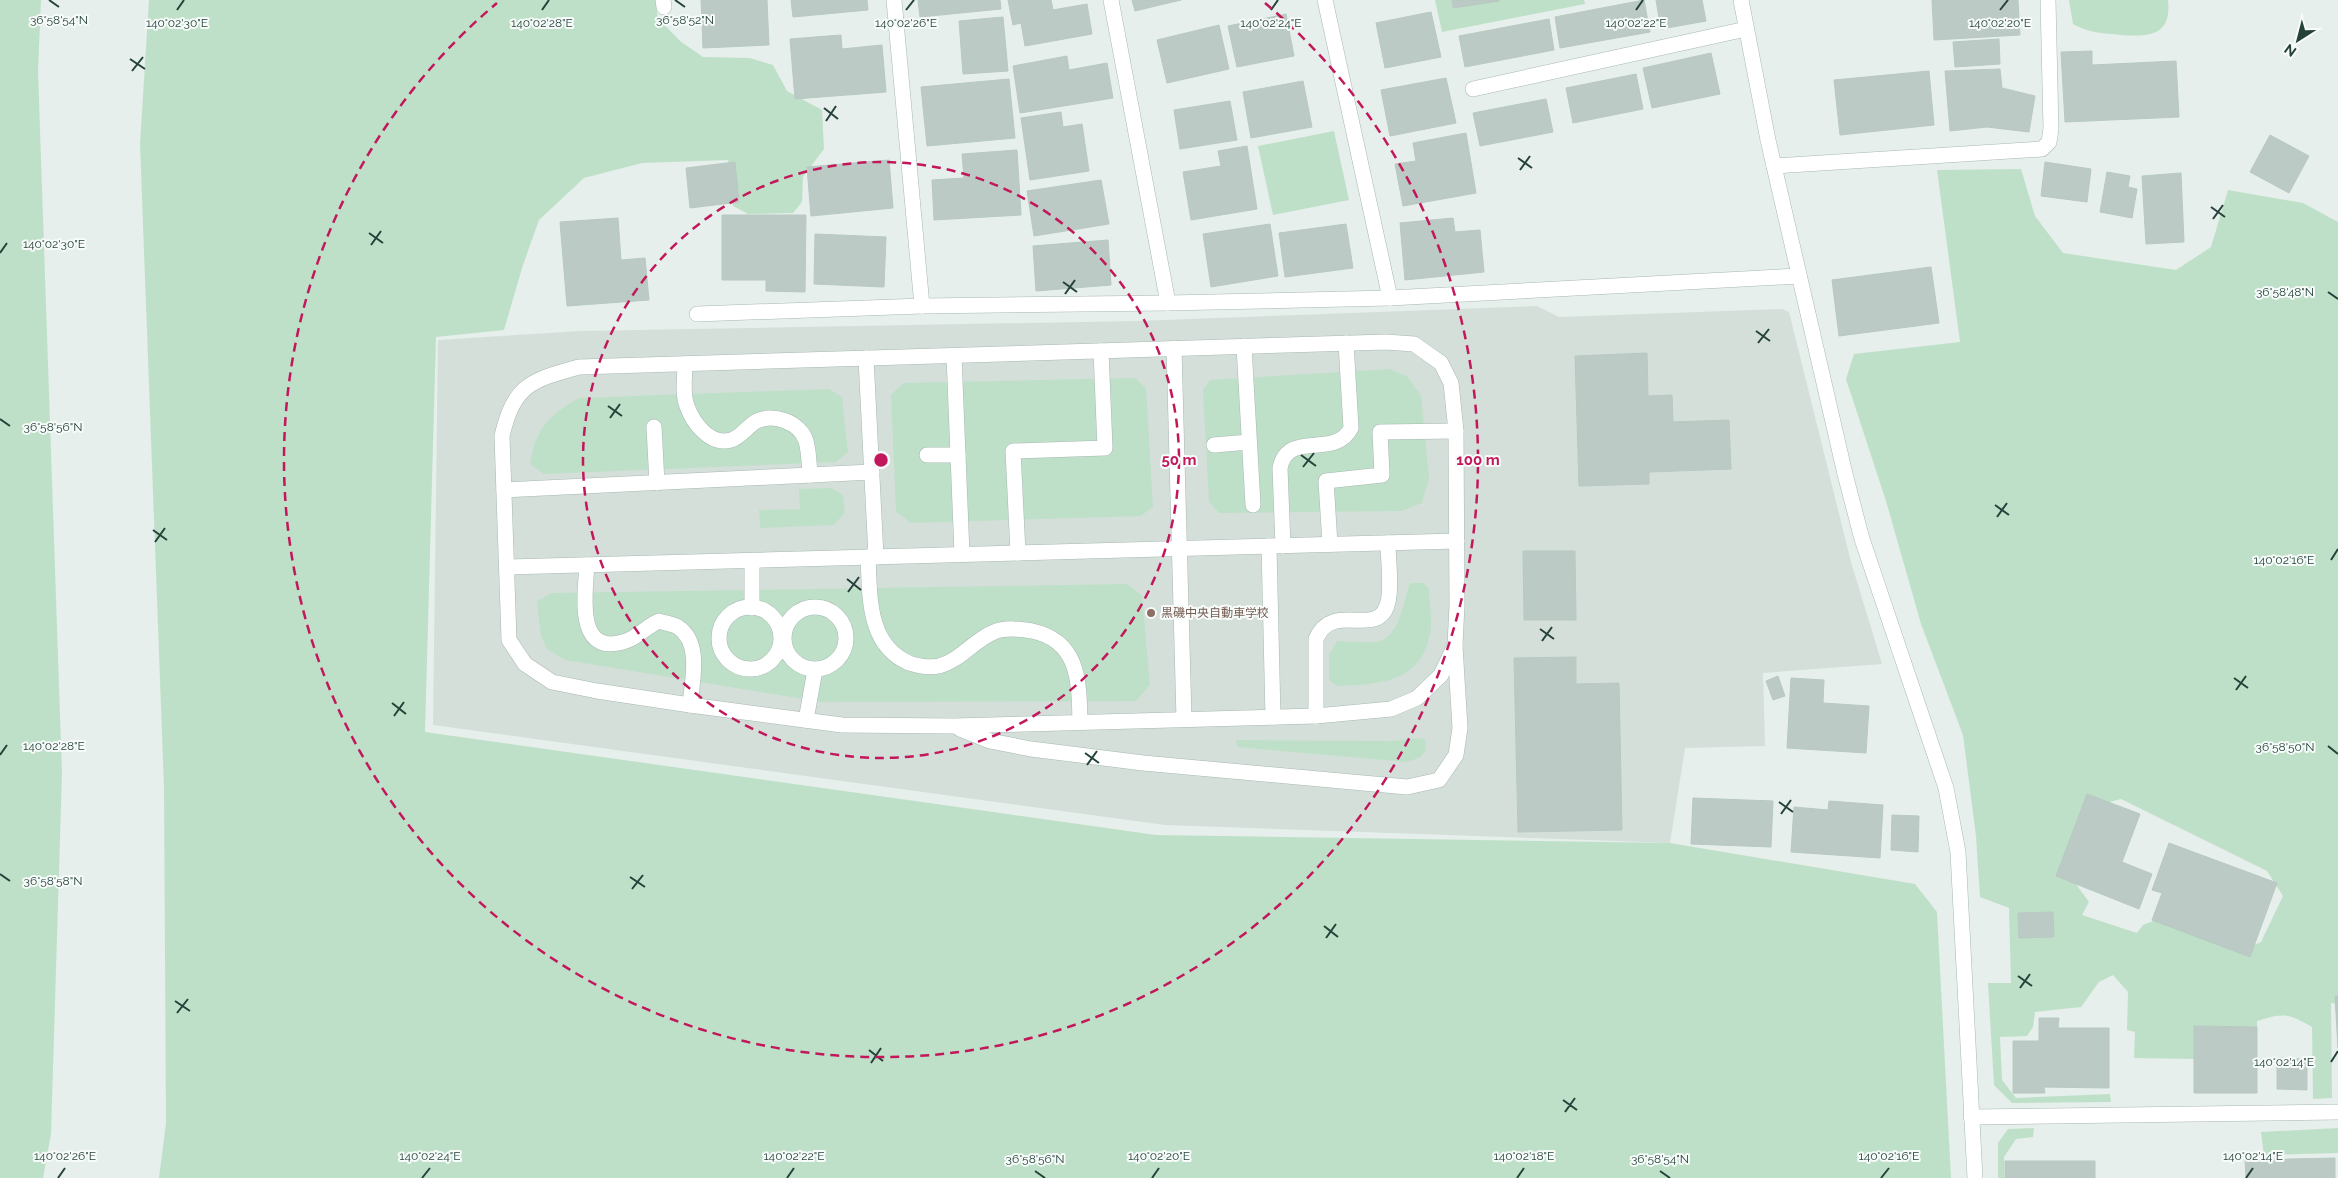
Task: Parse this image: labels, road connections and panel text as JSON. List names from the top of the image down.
{
  "places": ["黒磯中央自動車学校"],
  "north": "bottom left",
  "coordinates": [
    "36°58'54\"N",
    "36°58'52\"N",
    "140°02'30\"E",
    "140°02'28\"E",
    "140°02'26\"E",
    "140°02'24\"E",
    "140°02'22\"E",
    "140°02'20\"E",
    "36°58'48\"N",
    "36°58'56\"N",
    "140°02'16\"E",
    "36°58'50\"N",
    "36°58'58\"N",
    "140°02'14\"E",
    "140°02'18\"E"
  ],
  "rings": ["50 m", "100 m"]
}
